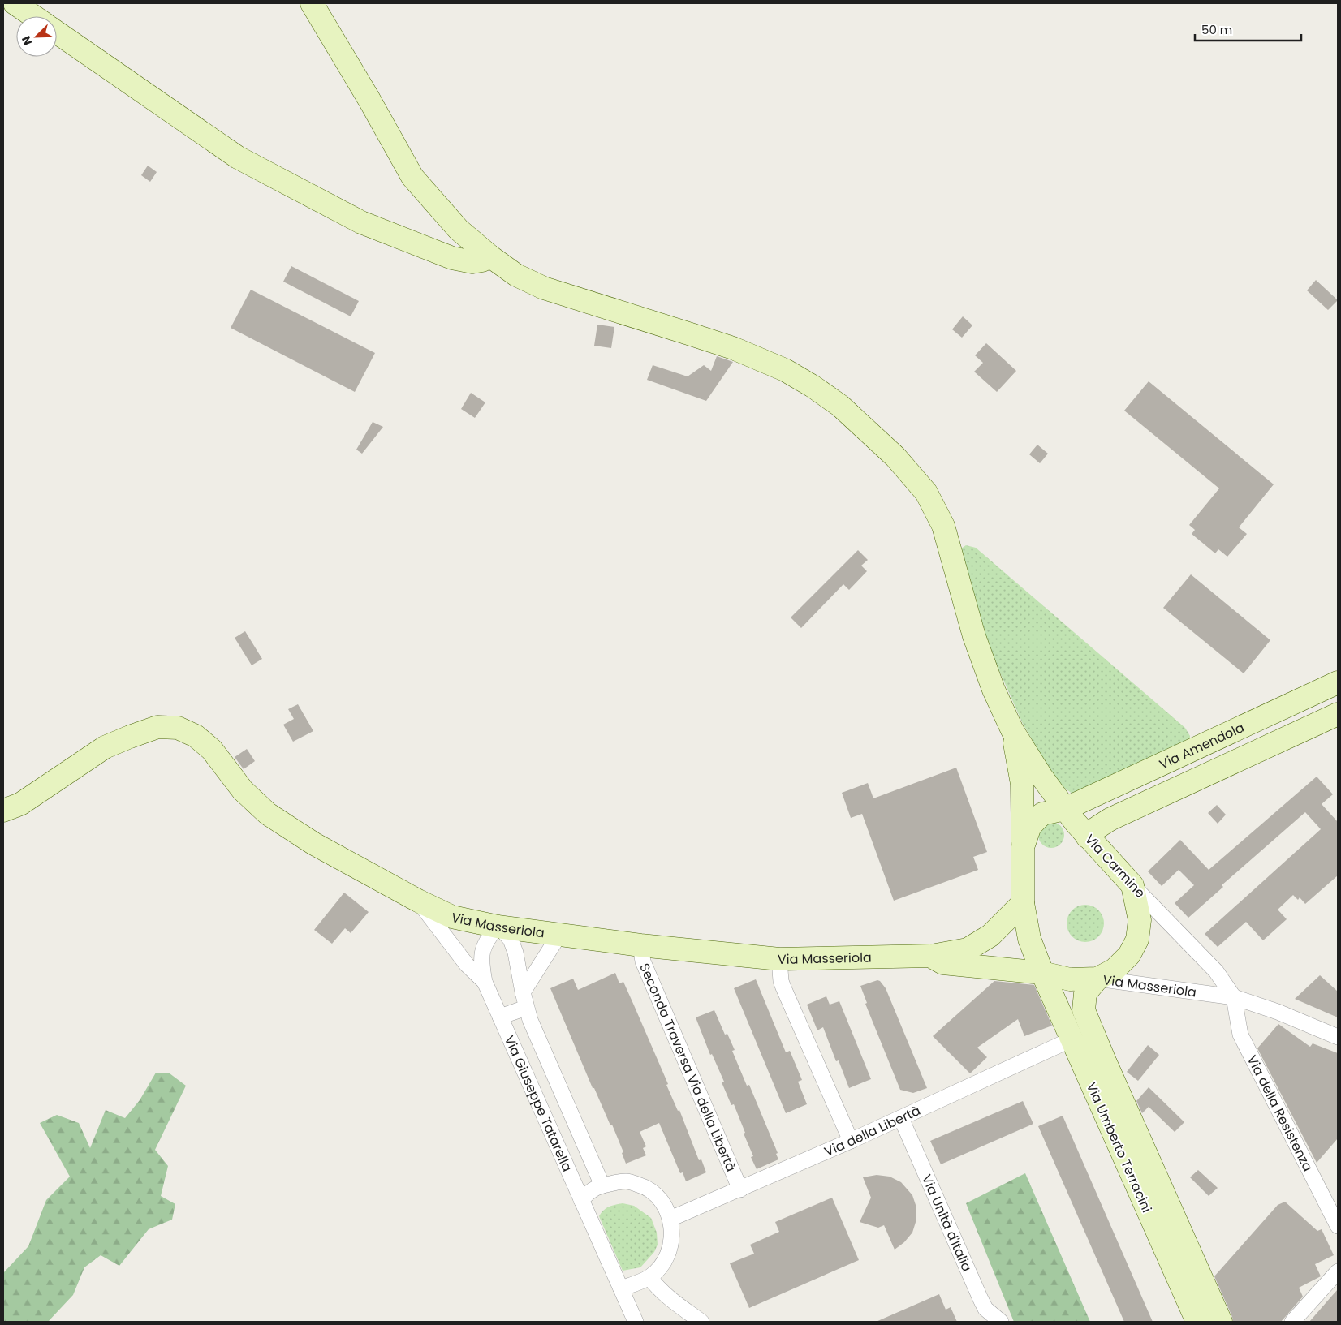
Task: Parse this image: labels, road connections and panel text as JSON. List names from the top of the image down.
{
  "streets": {
    "street": [
      "Via Amendola",
      "Via Carmine",
      "Via Masseriola",
      "Seconda Traversa Via della Libertà",
      "Via Giuseppe Tatarella",
      "Via della Resistenza",
      "Via della Libertà",
      "Via Umberto Terracini",
      "Via Unità d'Italia"
    ]
  },
  "crossings": [
    ["Via Amendola", "Via Carmine"],
    ["Via Amendola", "Via Umberto Terracini"],
    ["Via Carmine", "Via Masseriola"],
    ["Via Carmine", "Via della Resistenza"],
    ["Via Masseriola", "Seconda Traversa Via della Libertà"],
    ["Via Masseriola", "Via Giuseppe Tatarella"],
    ["Via Masseriola", "Via della Resistenza"],
    ["Via Masseriola", "Via Umberto Terracini"],
    ["Seconda Traversa Via della Libertà", "Via della Libertà"],
    ["Via Giuseppe Tatarella", "Via della Libertà"],
    ["Via della Libertà", "Via Umberto Terracini"],
    ["Via della Libertà", "Via Unità d'Italia"]
  ],
  "scale_bar": "50 m",
  "north": "bottom left"
}
